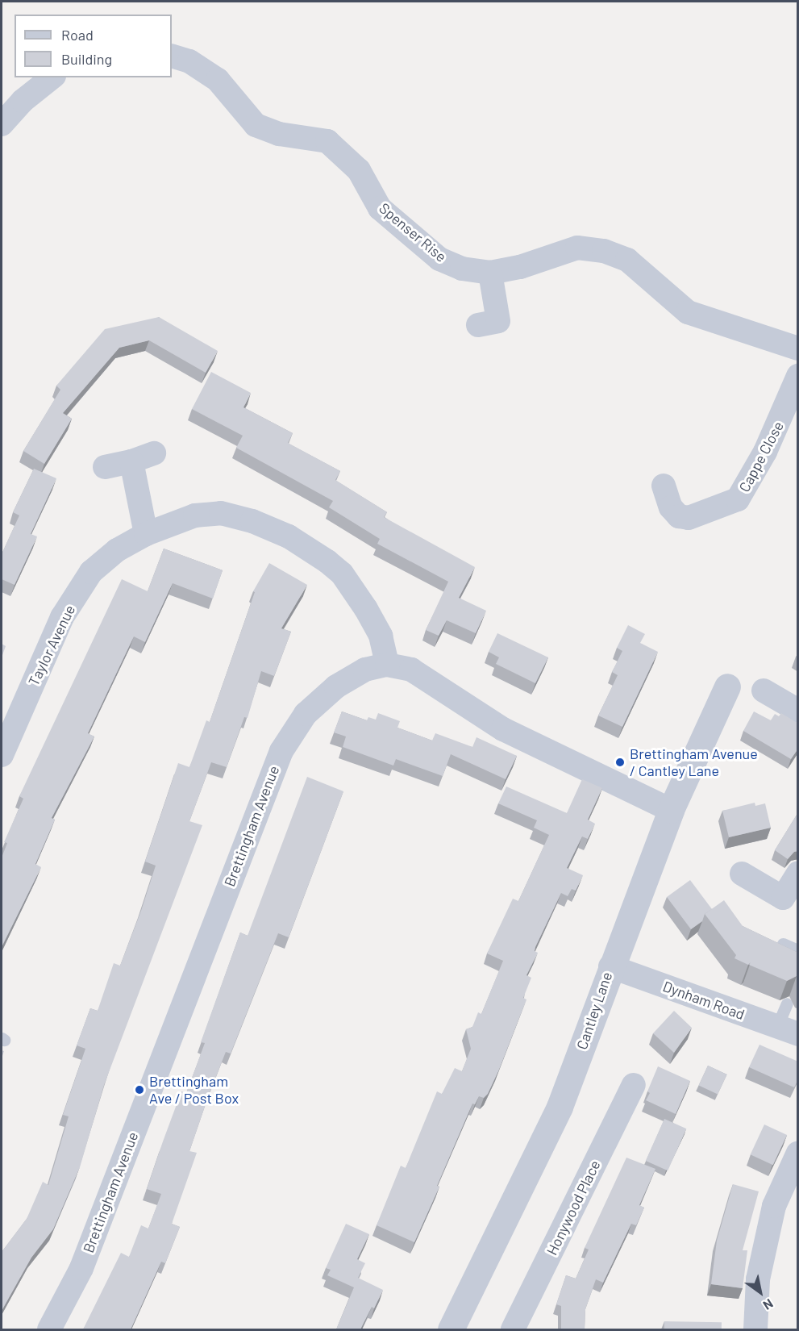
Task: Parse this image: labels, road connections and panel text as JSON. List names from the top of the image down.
{
  "streets": {
    "street": [
      "Spenser Rise",
      "Cappe Close",
      "Taylor Avenue",
      "Brettingham Avenue",
      "Dynham Road",
      "Cantley Lane",
      "Honywood Place"
    ]
  },
  "crossings": [
    ["Taylor Avenue", "Brettingham Avenue"],
    ["Brettingham Avenue", "Cantley Lane"],
    ["Dynham Road", "Cantley Lane"]
  ],
  "places": ["Brettingham Avenue / Cantley Lane", "Brettingham Ave / Post Box"],
  "legend": ["Road", "Building"],
  "north": "bottom right"
}
